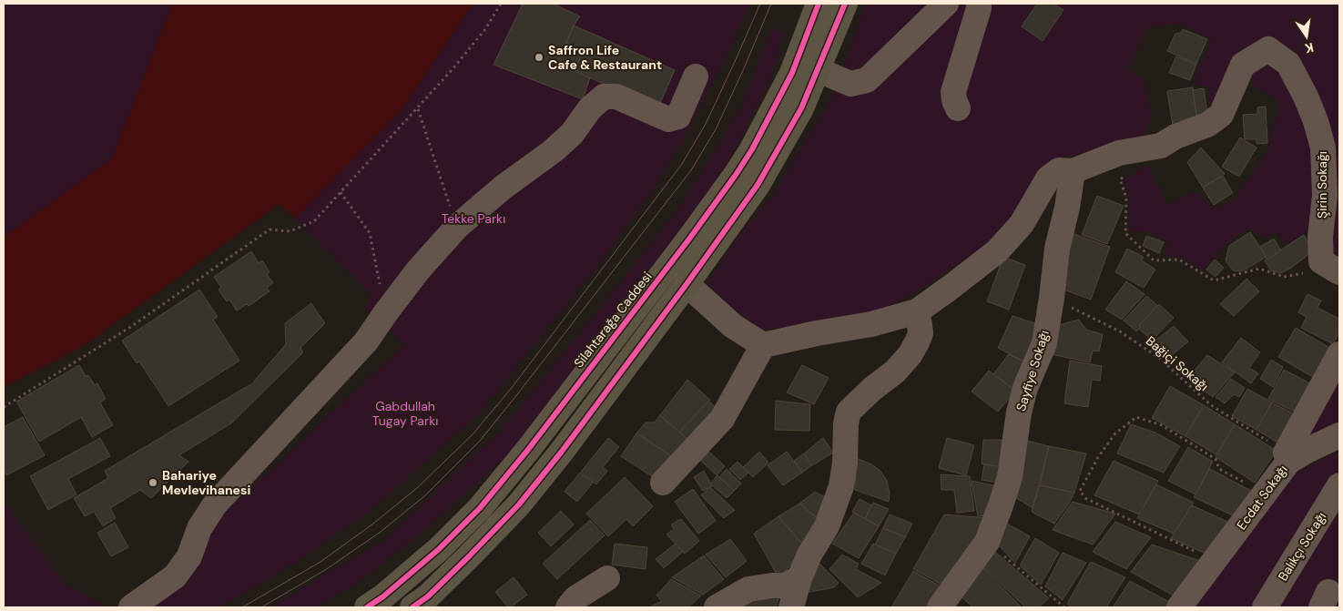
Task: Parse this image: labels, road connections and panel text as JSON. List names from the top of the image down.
{
  "streets": {
    "main road": ["Silahtarağa Caddesi"],
    "street": [
      "Şirin Sokağı",
      "Sayfiye Sokağı",
      "Ecdat Sokağı",
      "Balıkçı Sokağı"
    ],
    "path": ["Bağiçi Sokağı"]
  },
  "crossings": [
    ["Şirin Sokağı", "Sayfiye Sokağı"],
    ["Bağiçi Sokağı", "Sayfiye Sokağı"],
    ["Bağiçi Sokağı", "Ecdat Sokağı"]
  ],
  "parks": ["Tekke Parkı", "Gabdullah Tugay Parkı"],
  "places": ["Saffron Life Cafe & Restaurant", "Bahariye Mevlevihanesi"],
  "north": "bottom"
}
